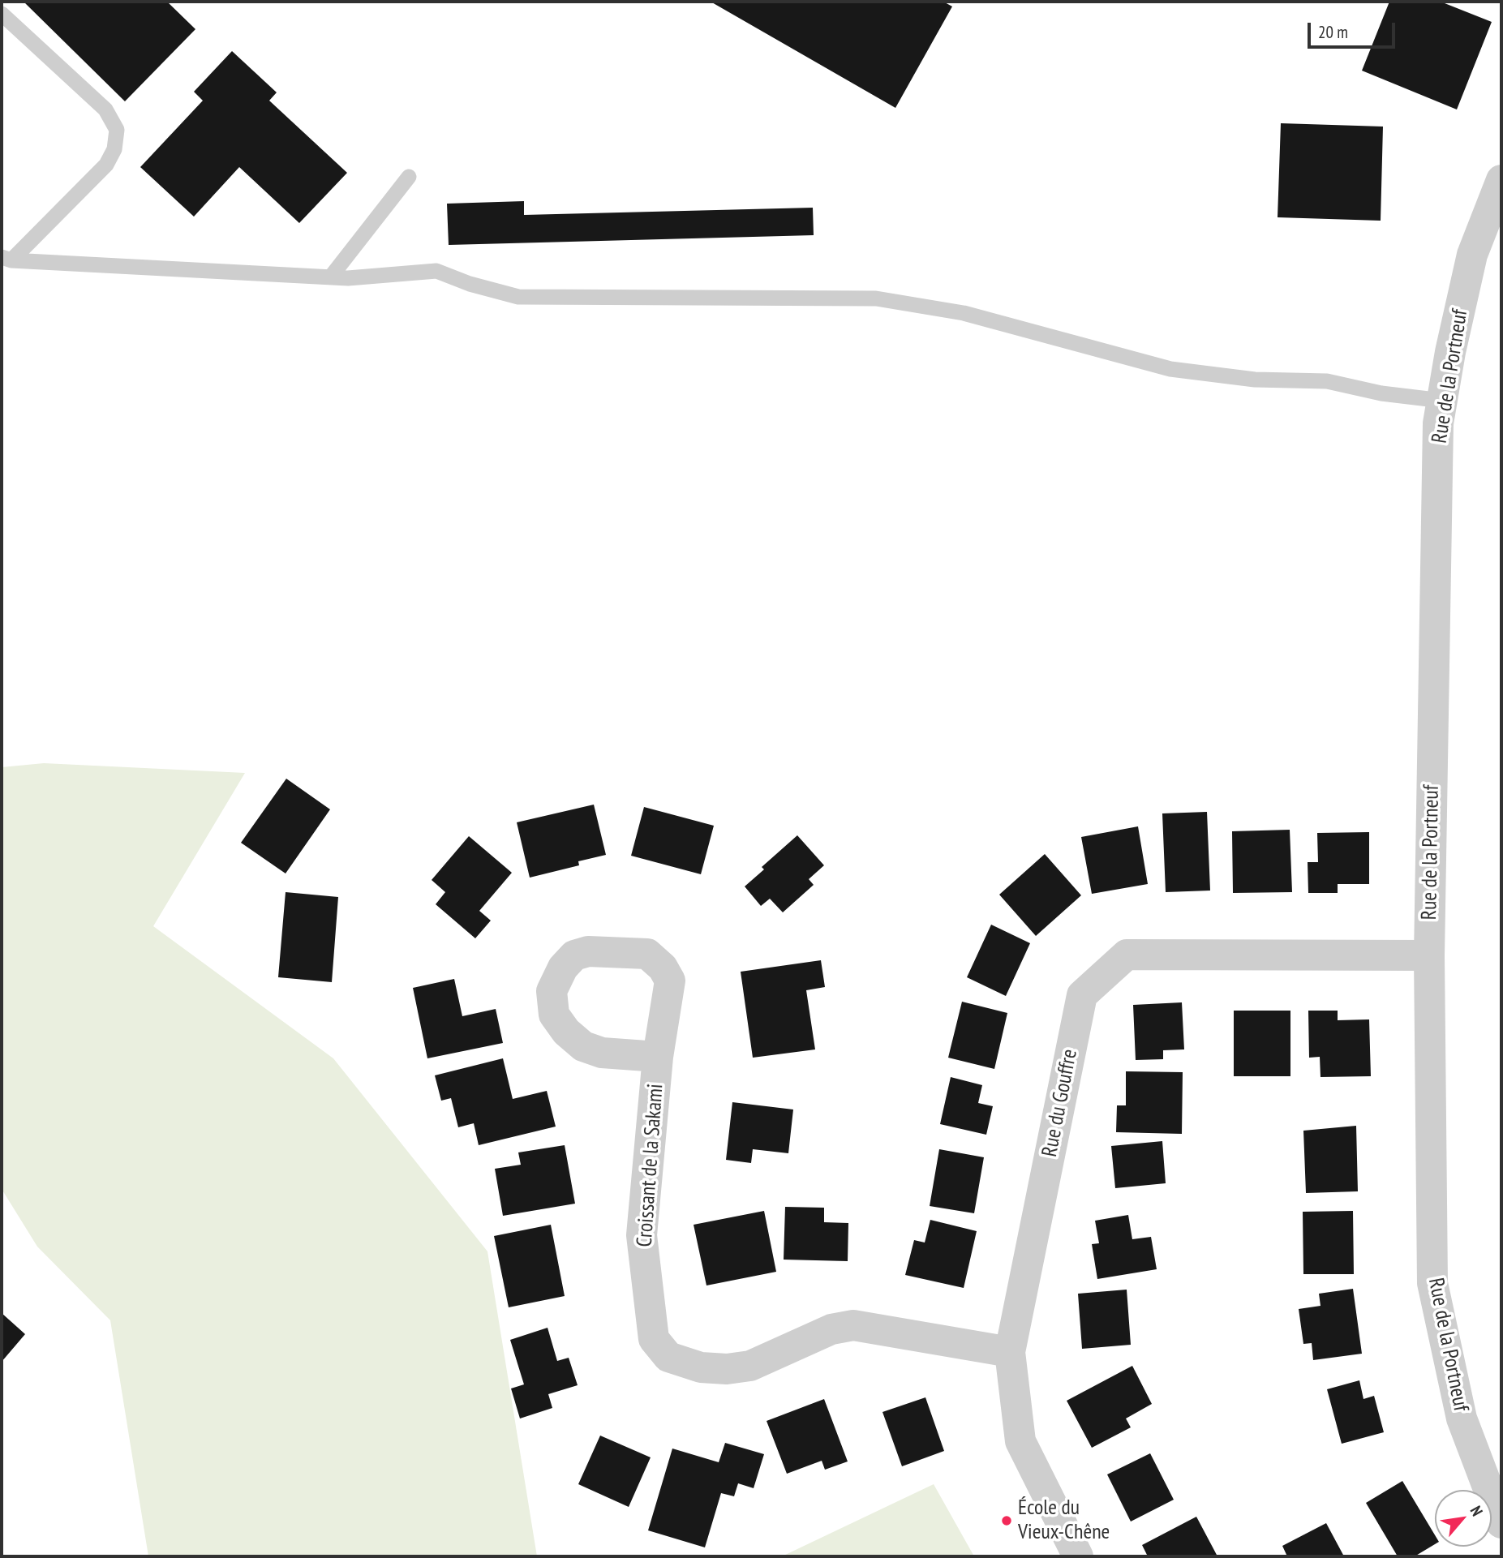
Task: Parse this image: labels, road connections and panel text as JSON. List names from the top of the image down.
{
  "streets": {
    "street": ["Rue de la Portneuf", "Rue du Gouffre", "Croissant de la Sakami"]
  },
  "crossings": [
    ["Rue de la Portneuf", "Rue du Gouffre"],
    ["Rue du Gouffre", "Croissant de la Sakami"]
  ],
  "places": ["École du Vieux-Chêne"],
  "scale_bar": "20 m",
  "north": "top right"
}
